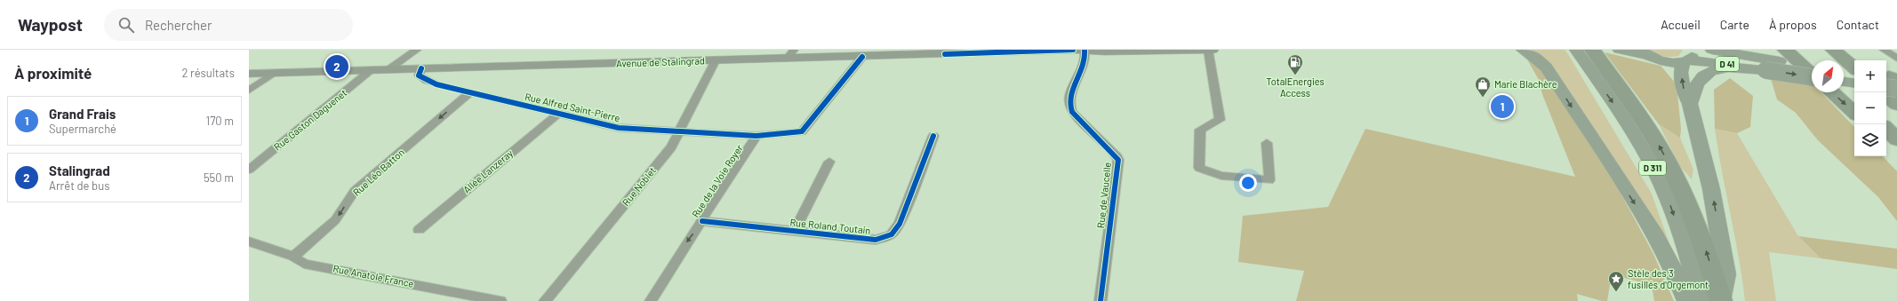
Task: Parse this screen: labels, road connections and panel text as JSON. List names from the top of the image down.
{
  "streets": {
    "main road": ["Avenue de Stalingrad", "D 41", "D 311"],
    "street": [
      "Rue Alfred Saint-Pierre",
      "Rue Gaston Daguenet",
      "Allée Lanzeray",
      "Rue Léo Batton",
      "Rue de la Voie Royer",
      "Rue Noblet",
      "Rue de Vaucelle",
      "Rue Roland Toutain",
      "Rue Anatole France"
    ]
  },
  "crossings": [
    ["Avenue de Stalingrad", "Rue Alfred Saint-Pierre"],
    ["Avenue de Stalingrad", "Rue Gaston Daguenet"],
    ["Avenue de Stalingrad", "Rue Noblet"],
    ["Avenue de Stalingrad", "Rue de Vaucelle"],
    ["Rue Alfred Saint-Pierre", "Allée Lanzeray"],
    ["Rue Alfred Saint-Pierre", "Rue Léo Batton"],
    ["Rue Alfred Saint-Pierre", "Rue de la Voie Royer"],
    ["Rue Alfred Saint-Pierre", "Rue Noblet"],
    ["Rue Léo Batton", "Rue Anatole France"],
    ["Rue de la Voie Royer", "Rue Roland Toutain"]
  ],
  "one_way": ["Rue Léo Batton", "Rue de la Voie Royer"],
  "places": {
    "fuel station": ["TotalEnergies Access"],
    "shop": ["Marie Blachère"],
    "place": ["Stèle des 3 fusillés d'Orgemont"]
  },
  "north": "top right",
  "page": {
    "header": "Waypost",
    "search": "Rechercher",
    "nav": [
      "Accueil",
      "Carte",
      "À propos",
      "Contact"
    ],
    "heading": ["À proximité", "2 résultats"],
    "pins": ["2", "1"],
    "map_buttons": ["+", "−"],
    "list": [
      {
        "mark": "1",
        "name": "Grand Frais",
        "note": "Supermarché",
        "value": "170 m"
      },
      {
        "mark": "2",
        "name": "Stalingrad",
        "note": "Arrêt de bus",
        "value": "550 m"
      }
    ]
  }
}
